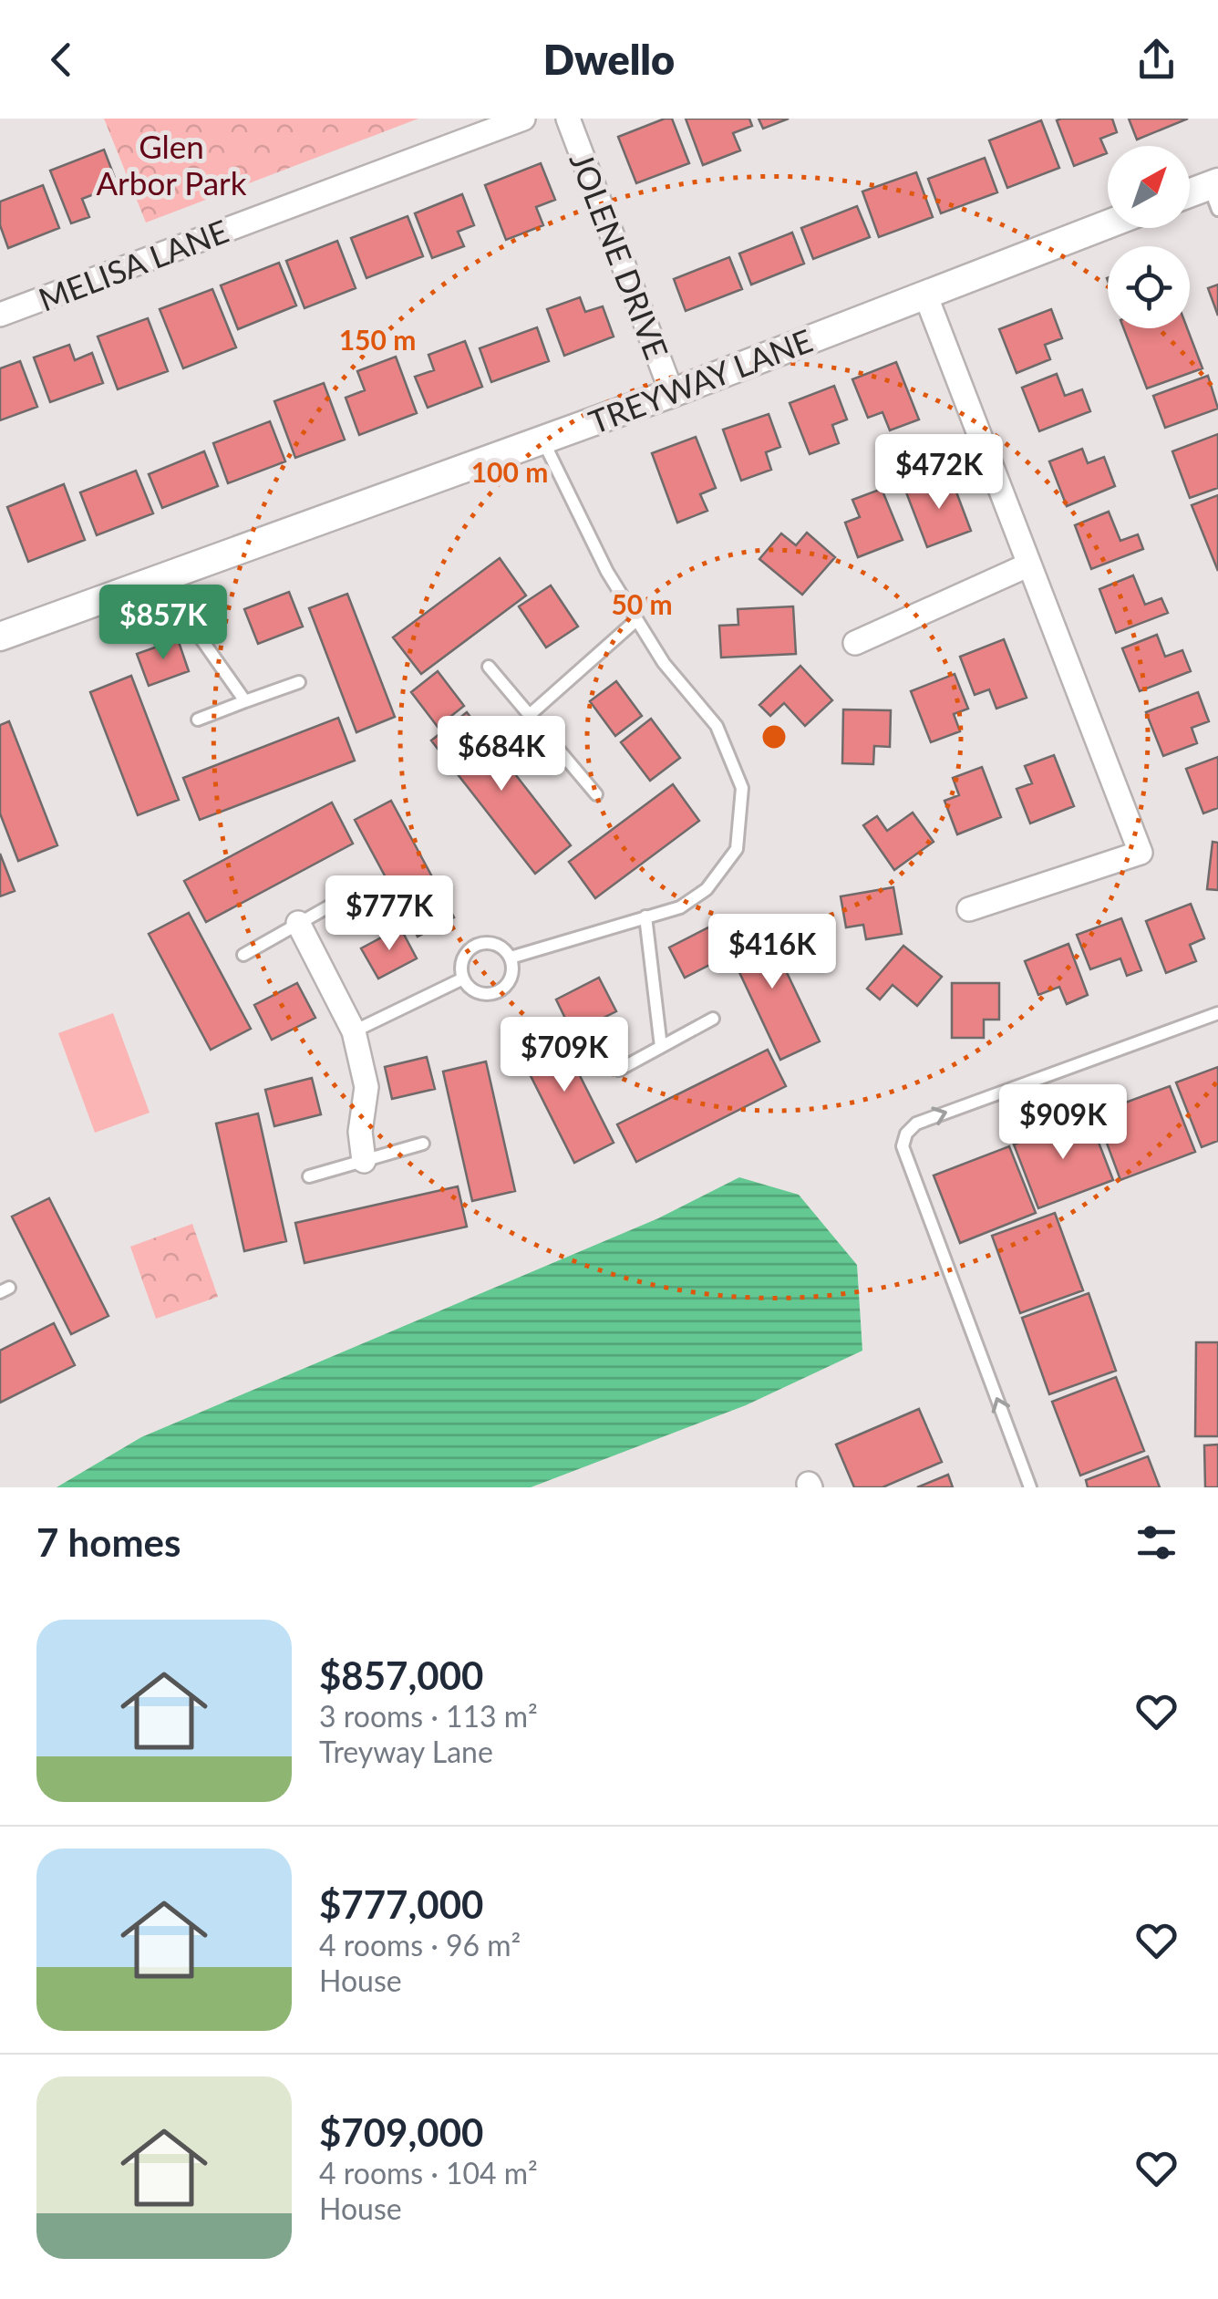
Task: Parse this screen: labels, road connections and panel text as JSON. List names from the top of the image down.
{
  "streets": {
    "street": ["JOLENE DRIVE", "MELISA LANE", "TREYWAY LANE"]
  },
  "crossings": [
    ["JOLENE DRIVE", "TREYWAY LANE"]
  ],
  "parks": ["Glen Arbor Park"],
  "north": "top right",
  "page": {
    "header": "Dwello",
    "price": [
      "$472K",
      "$857K",
      "$684K",
      "$777K",
      "$416K",
      "$709K",
      "$909K"
    ],
    "heading": "7 homes",
    "list": [
      {
        "name": "$857,000",
        "note": "3 rooms · 113 m² · Treyway Lane"
      },
      {
        "name": "$777,000",
        "note": "4 rooms · 96 m² · House"
      },
      {
        "name": "$709,000",
        "note": "4 rooms · 104 m² · House"
      }
    ]
  },
  "rings": ["150 m", "100 m", "50 m"]
}
